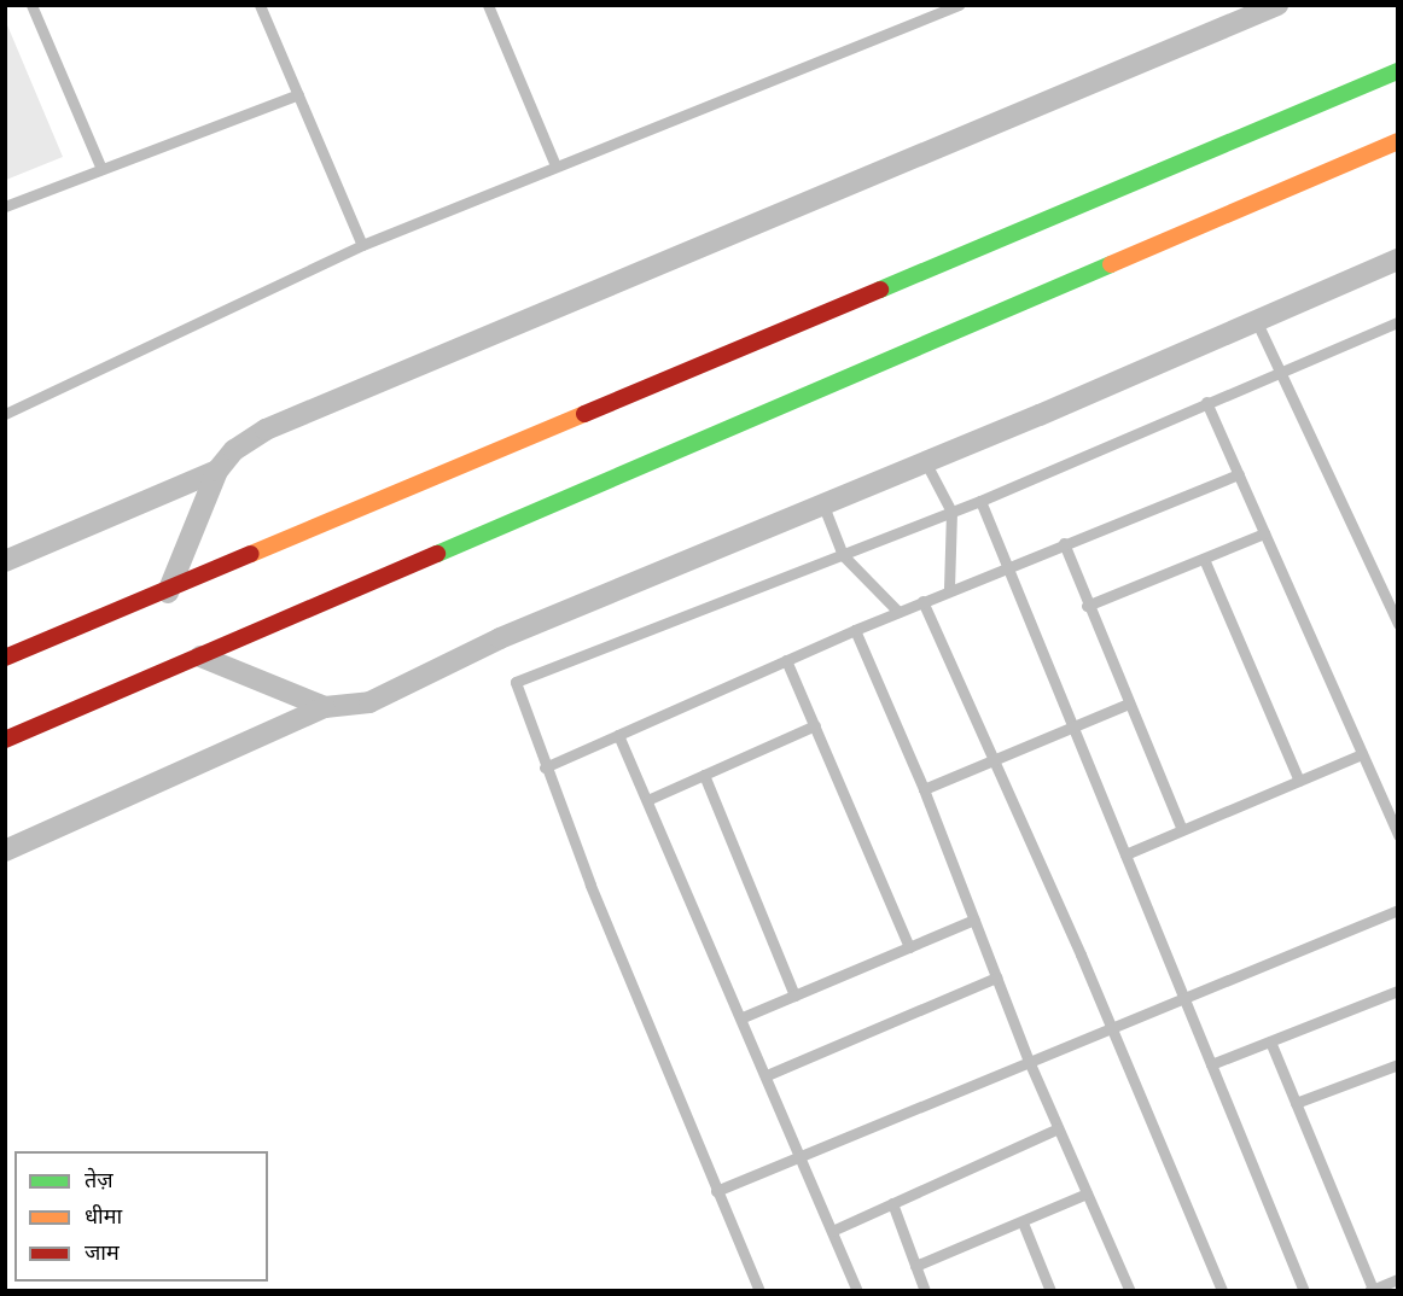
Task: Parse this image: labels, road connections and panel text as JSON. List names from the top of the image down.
{
  "legend": ["तेज़", "धीमा", "जाम"]
}
